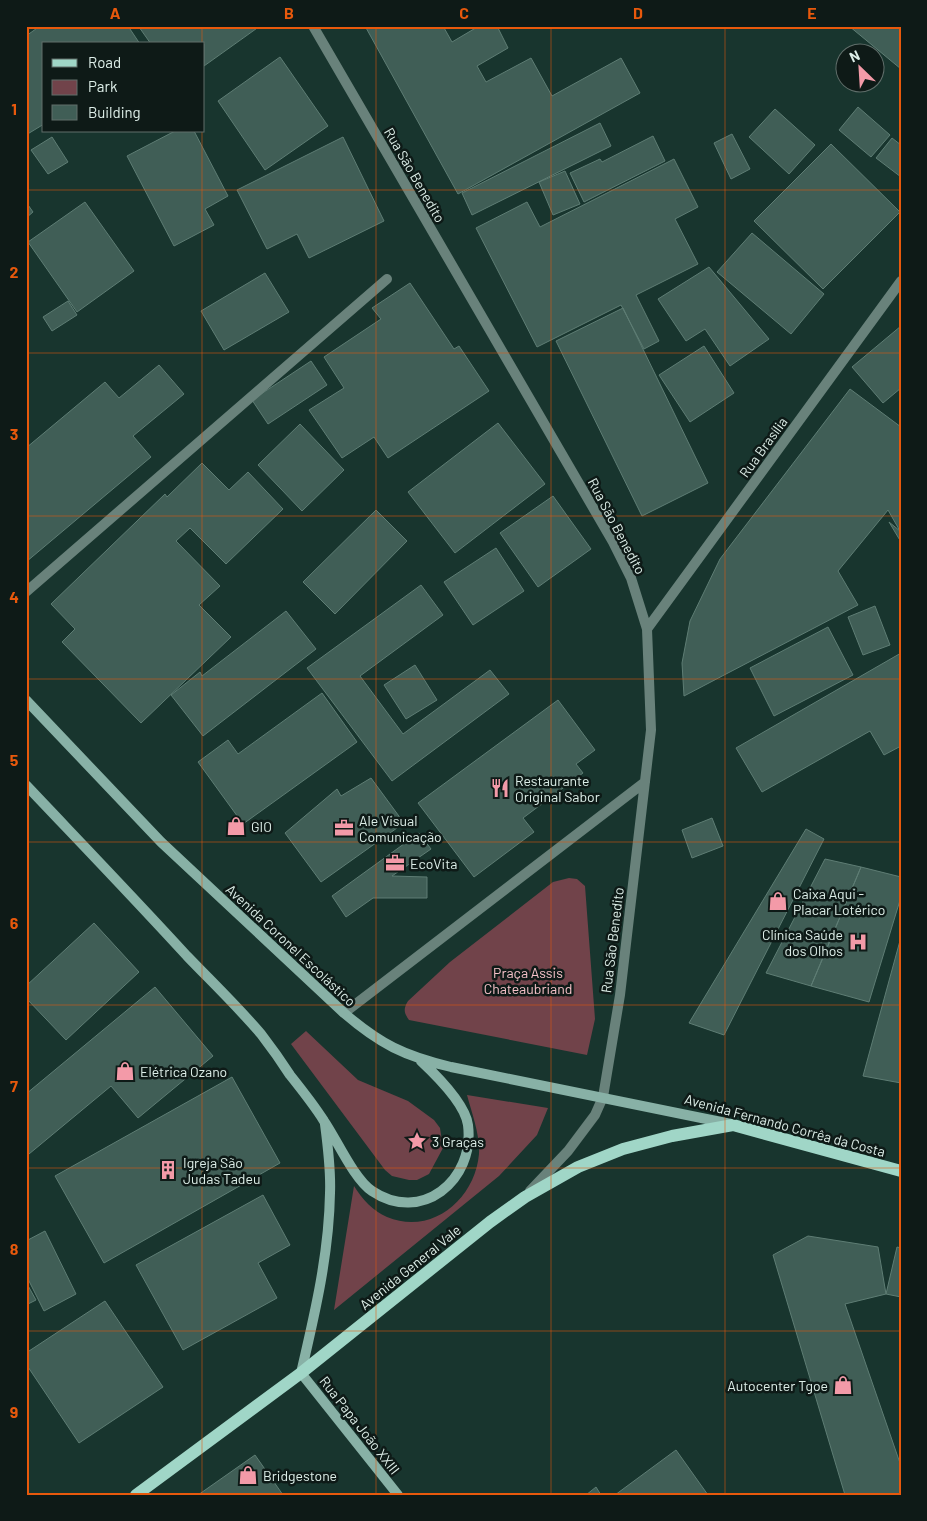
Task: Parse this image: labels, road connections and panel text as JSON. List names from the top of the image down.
{
  "streets": {
    "main road": [
      "Avenida Coronel Escolástico",
      "Avenida Fernando Corrêa da Costa",
      "Avenida General Vale",
      "Rua Papa João XXIII"
    ],
    "street": ["Rua São Benedito", "Rua Brasília"]
  },
  "crossings": [
    ["Rua São Benedito", "Rua Brasília"],
    ["Rua São Benedito", "Avenida Coronel Escolástico"],
    ["Rua São Benedito", "Avenida Fernando Corrêa da Costa"],
    ["Rua São Benedito", "Avenida General Vale"],
    ["Avenida Coronel Escolástico", "Avenida Fernando Corrêa da Costa"],
    ["Avenida Fernando Corrêa da Costa", "Avenida General Vale"],
    ["Avenida General Vale", "Rua Papa João XXIII"]
  ],
  "parks": ["Praça Assis Chateaubriand"],
  "places": {
    "restaurant": ["Restaurante Original Sabor"],
    "shop": [
      "GIO",
      "Caixa Aqui - Placar Lotérico",
      "Elétrica Ozano",
      "Autocenter Tgoe",
      "Bridgestone"
    ],
    "office": ["Ale Visual Comunicação", "EcoVita"],
    "hospital": ["Clínica Saúde dos Olhos"],
    "place": ["3 Graças"],
    "building": ["Igreja São Judas Tadeu"]
  },
  "legend": ["Road", "Park", "Building"],
  "north": "top left",
  "grid": {
    "columns": [
      "A",
      "B",
      "C",
      "D",
      "E"
    ],
    "rows": [
      "1",
      "2",
      "3",
      "4",
      "5",
      "6",
      "7",
      "8",
      "9"
    ]
  }
}
